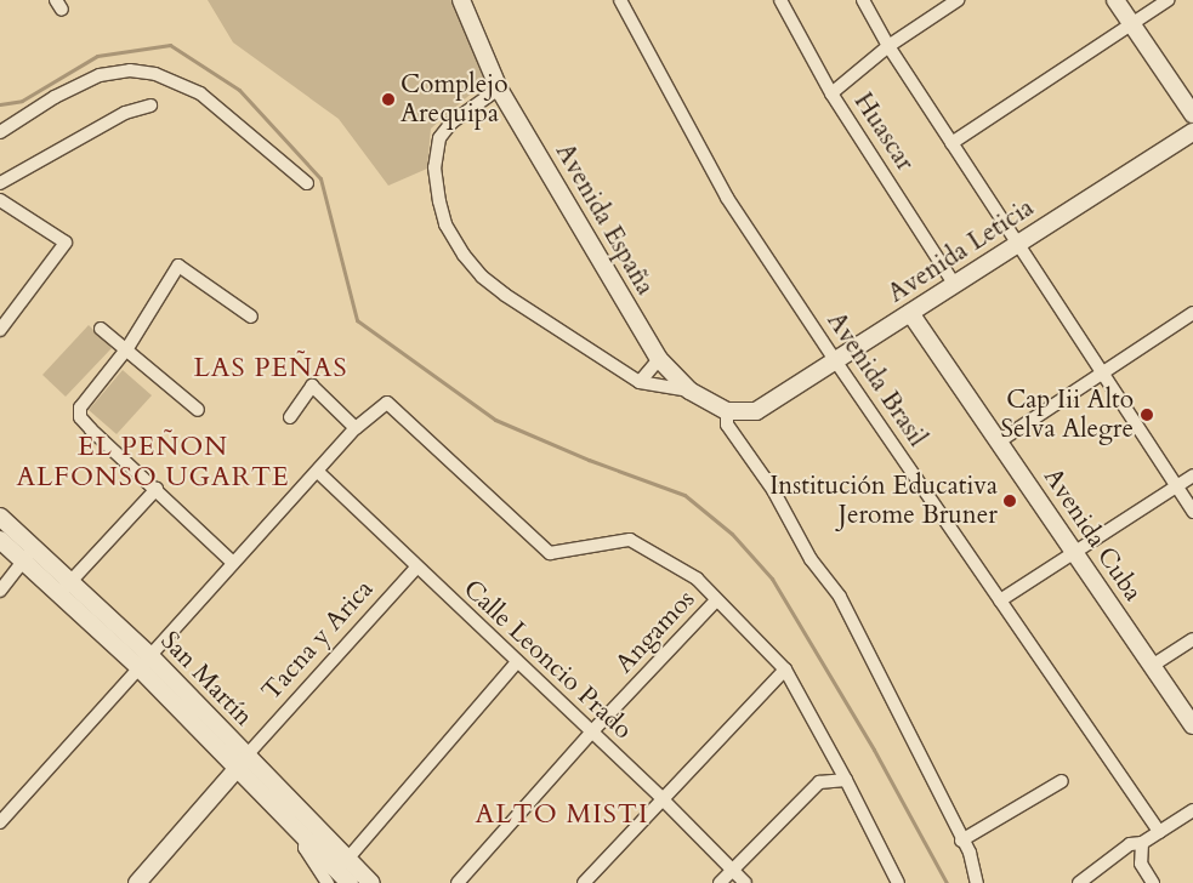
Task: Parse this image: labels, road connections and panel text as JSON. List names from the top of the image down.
{
  "streets": {
    "street": [
      "Huascar",
      "Avenida España",
      "Avenida Leticia",
      "Avenida Brasil",
      "Avenida Cuba",
      "Angamos",
      "Tacna y Arica",
      "Calle Leoncio Prado",
      "San Martín"
    ]
  },
  "crossings": [
    ["Huascar", "Avenida Leticia"],
    ["Avenida España", "Avenida Leticia"],
    ["Avenida Leticia", "Avenida Brasil"],
    ["Avenida Leticia", "Avenida Cuba"],
    ["Angamos", "Calle Leoncio Prado"],
    ["Tacna y Arica", "Calle Leoncio Prado"],
    ["Tacna y Arica", "San Martín"]
  ],
  "districts": ["LAS PEÑAS", "EL PEÑON ALFONSO UGARTE", "ALTO MISTI"],
  "places": ["Complejo Arequipa", "Cap Iii Alto Selva Alegre", "Institución Educativa Jerome Bruner"]
}
